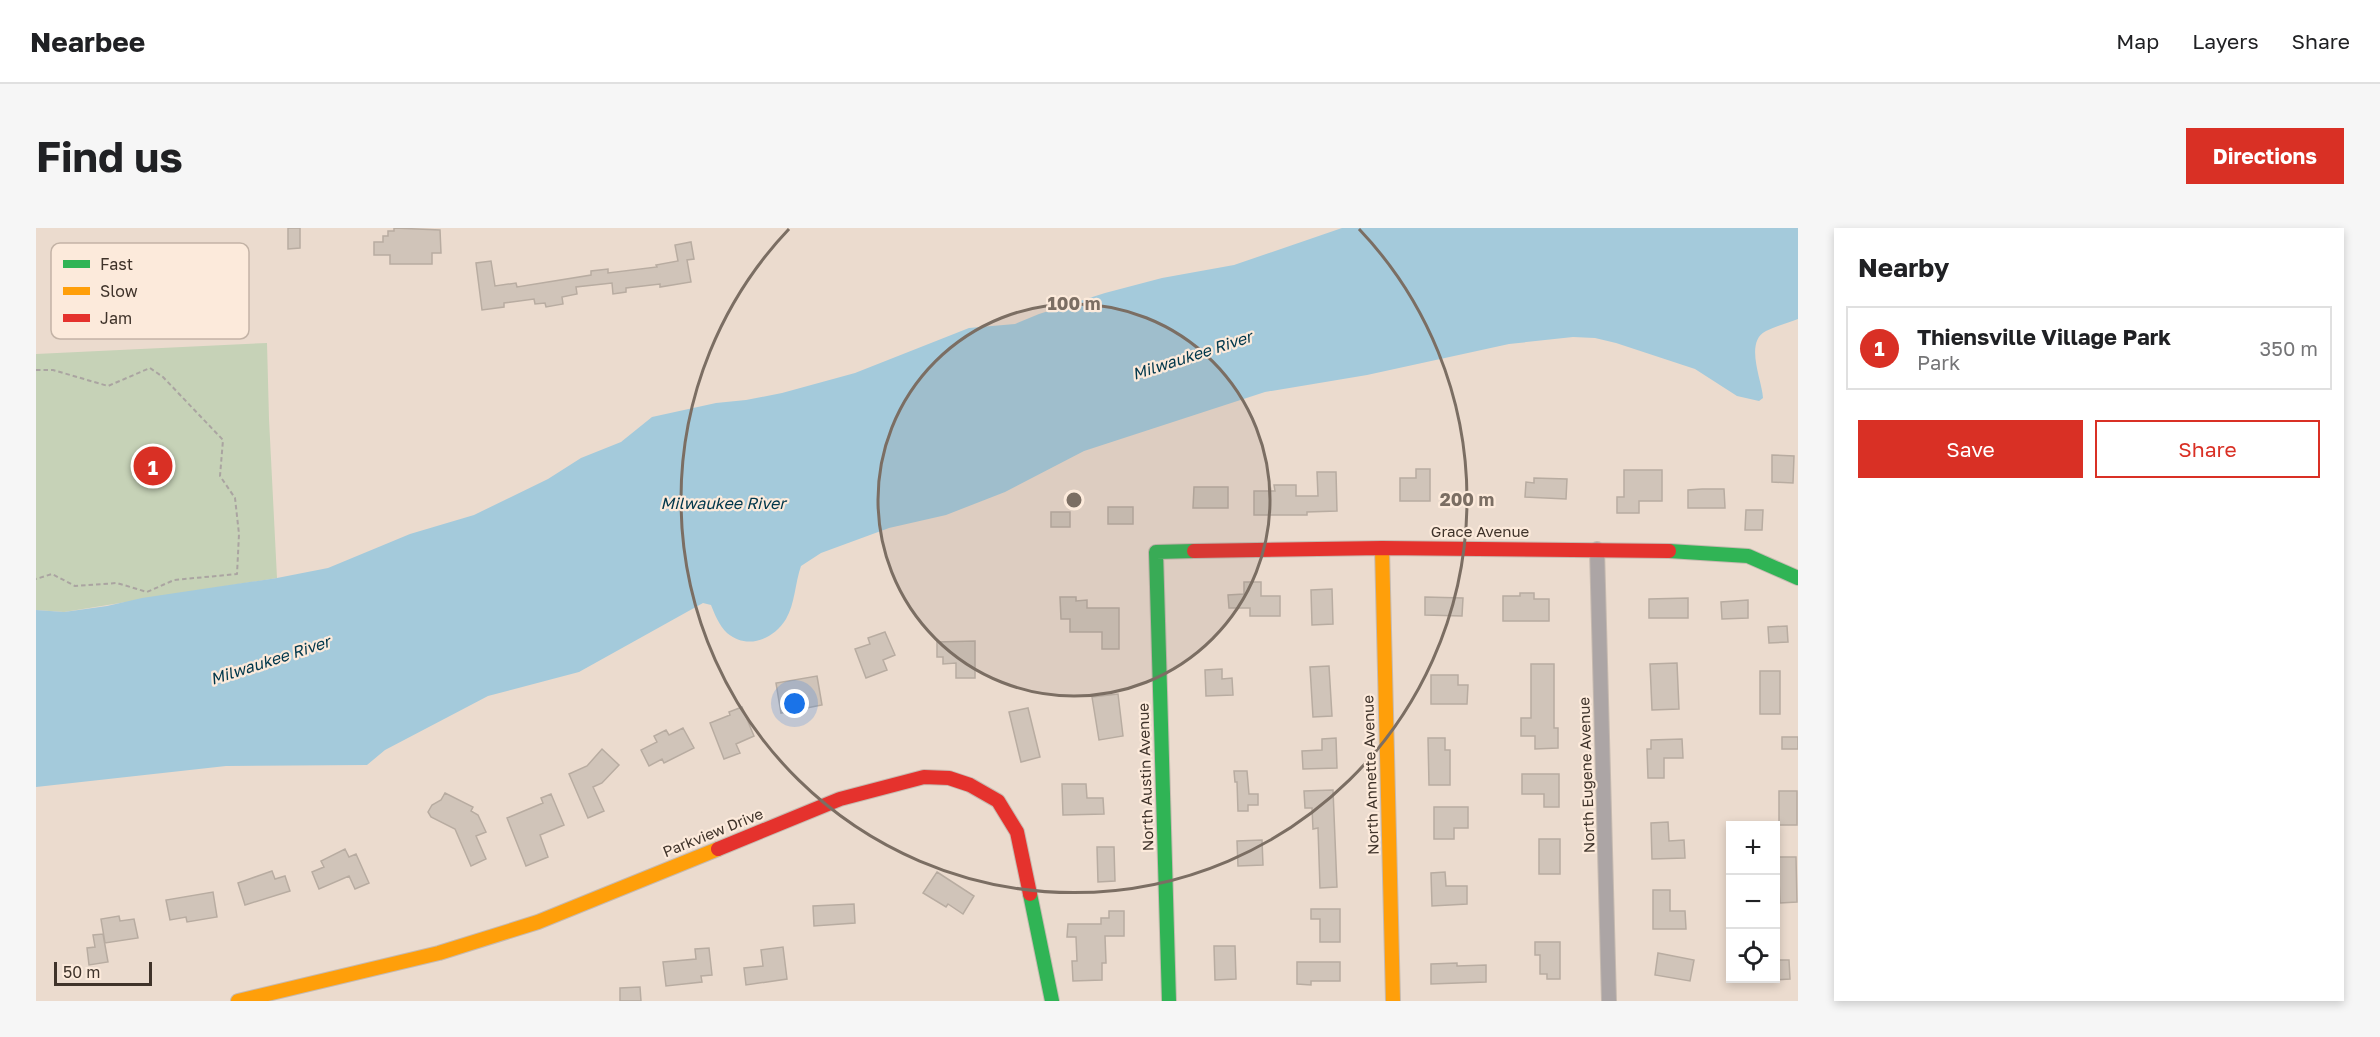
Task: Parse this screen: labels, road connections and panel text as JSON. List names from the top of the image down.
{
  "streets": {
    "street": [
      "Grace Avenue",
      "North Annette Avenue",
      "North Eugene Avenue",
      "North Austin Avenue",
      "Parkview Drive"
    ]
  },
  "crossings": [
    ["Grace Avenue", "North Annette Avenue"],
    ["Grace Avenue", "North Eugene Avenue"],
    ["Grace Avenue", "North Austin Avenue"]
  ],
  "water": ["Milwaukee River"],
  "legend": ["Fast", "Slow", "Jam"],
  "scale_bar": "50 m",
  "page": {
    "header": "Nearbee",
    "nav": ["Map", "Layers", "Share"],
    "buttons": [
      "Directions",
      ["Save", "Share"]
    ],
    "title": "Find us",
    "heading": "Nearby",
    "list": [
      {
        "mark": "1",
        "name": "Thiensville Village Park",
        "note": "Park",
        "value": "350 m"
      }
    ],
    "pins": "1",
    "map_buttons": ["+", "−"],
    "scale": "50 m"
  },
  "rings": ["100 m", "200 m"]
}
